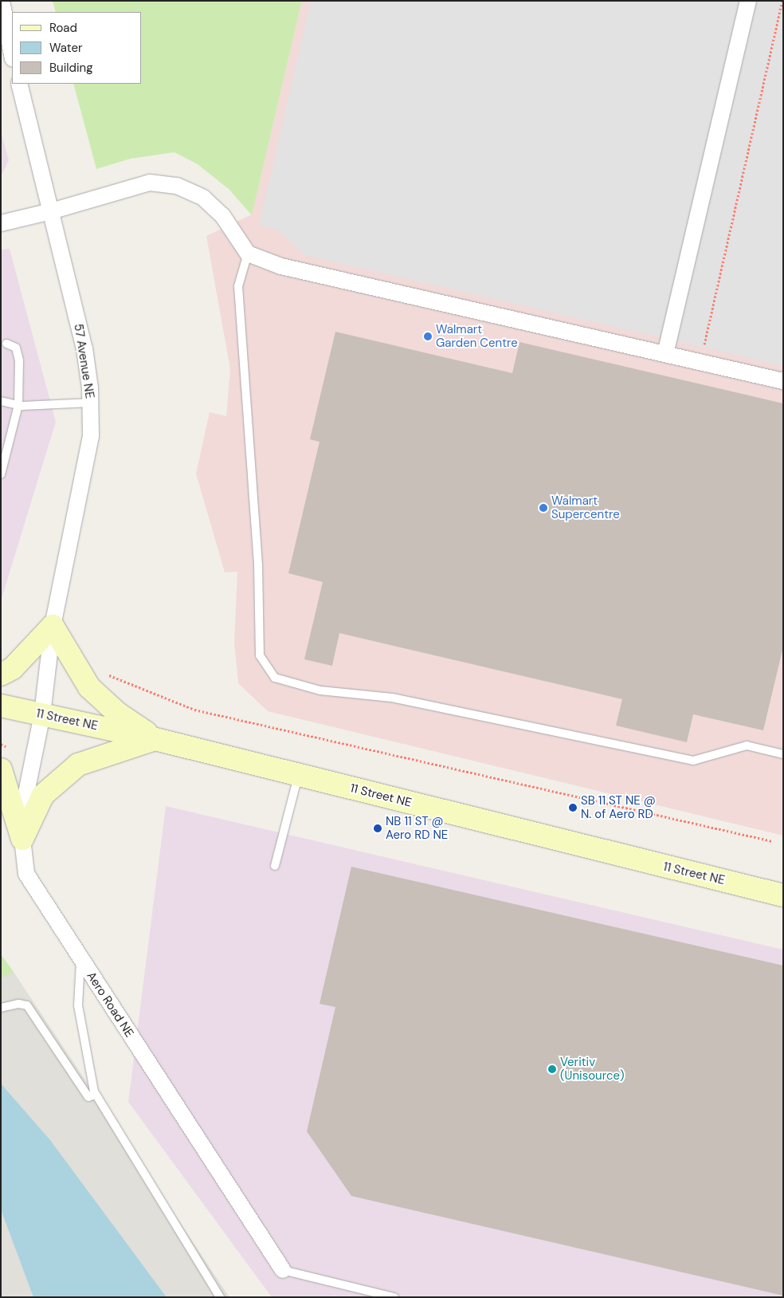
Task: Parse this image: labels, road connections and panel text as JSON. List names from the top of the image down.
{
  "streets": {
    "street": ["57 Avenue NE", "11 Street NE", "Aero Road NE"]
  },
  "crossings": [
    ["57 Avenue NE", "11 Street NE"],
    ["57 Avenue NE", "Aero Road NE"],
    ["11 Street NE", "Aero Road NE"]
  ],
  "places": [
    "Walmart Garden Centre",
    "Walmart Supercentre",
    "SB 11 ST NE @ N. of Aero RD",
    "NB 11 ST @ Aero RD NE",
    "Veritiv (Unisource)"
  ],
  "legend": ["Road", "Water", "Building"]
}
